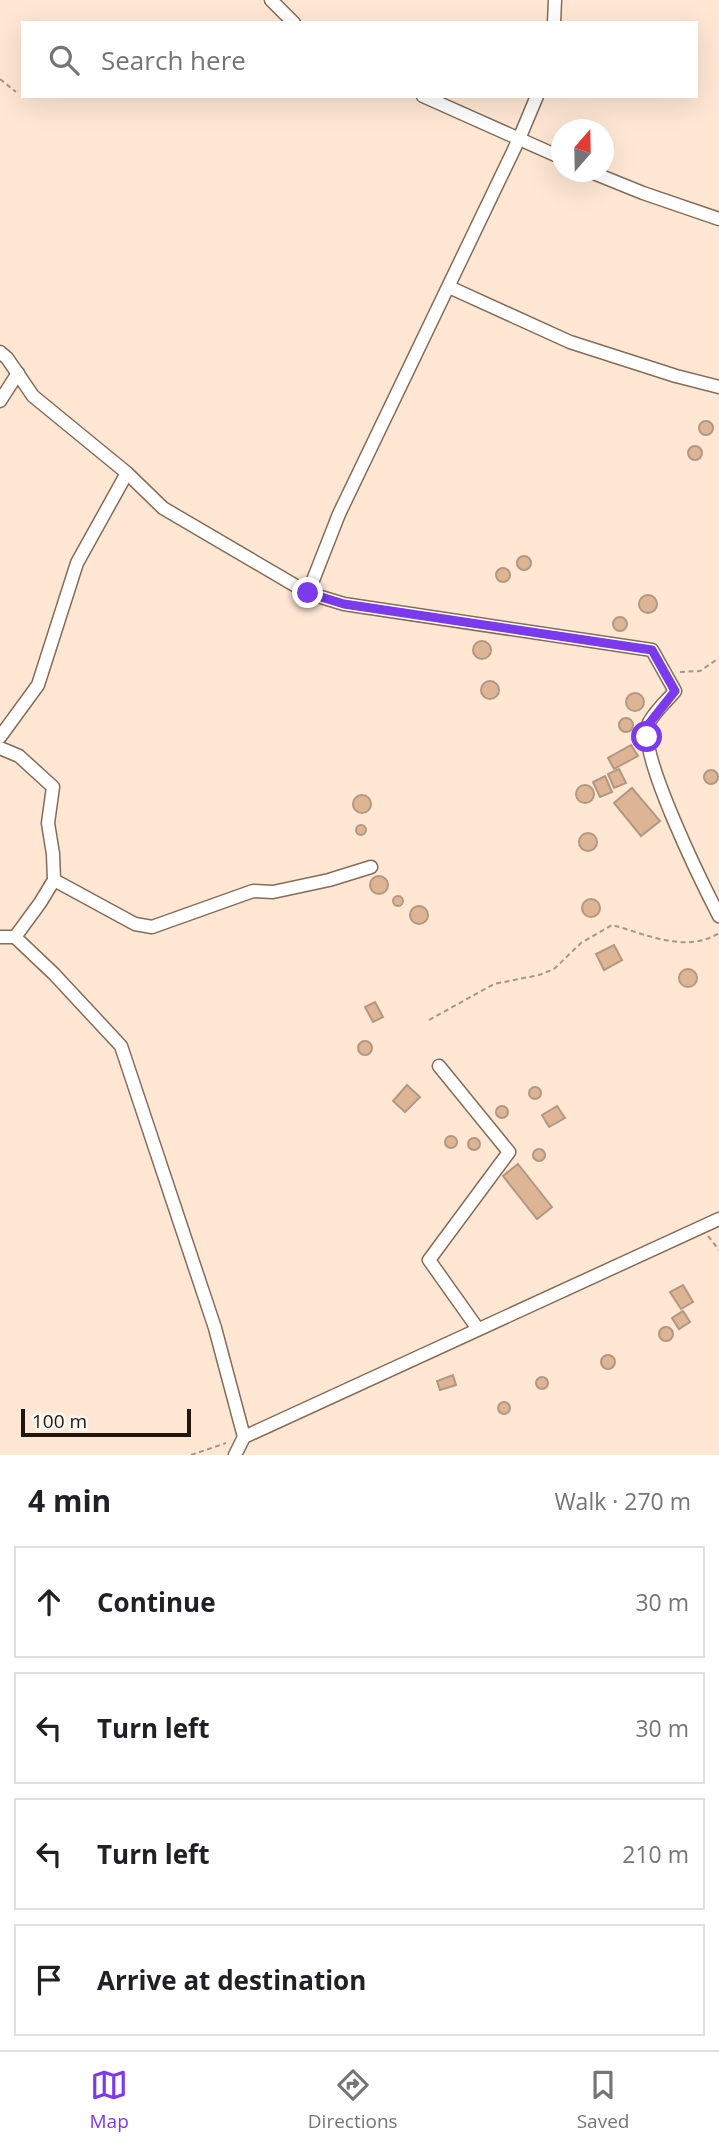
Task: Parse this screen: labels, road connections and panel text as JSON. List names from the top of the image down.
{
  "scale_bar": "100 m",
  "north": "top",
  "page": {
    "search": "Search here",
    "scale": "100 m",
    "heading": ["4 min", "Walk · 270 m"],
    "list": [
      ["Continue", "30 m"],
      ["Turn left", "30 m"],
      ["Turn left", "210 m"],
      "Arrive at destination"
    ],
    "nav": ["Map", "Directions", "Saved"]
  }
}
